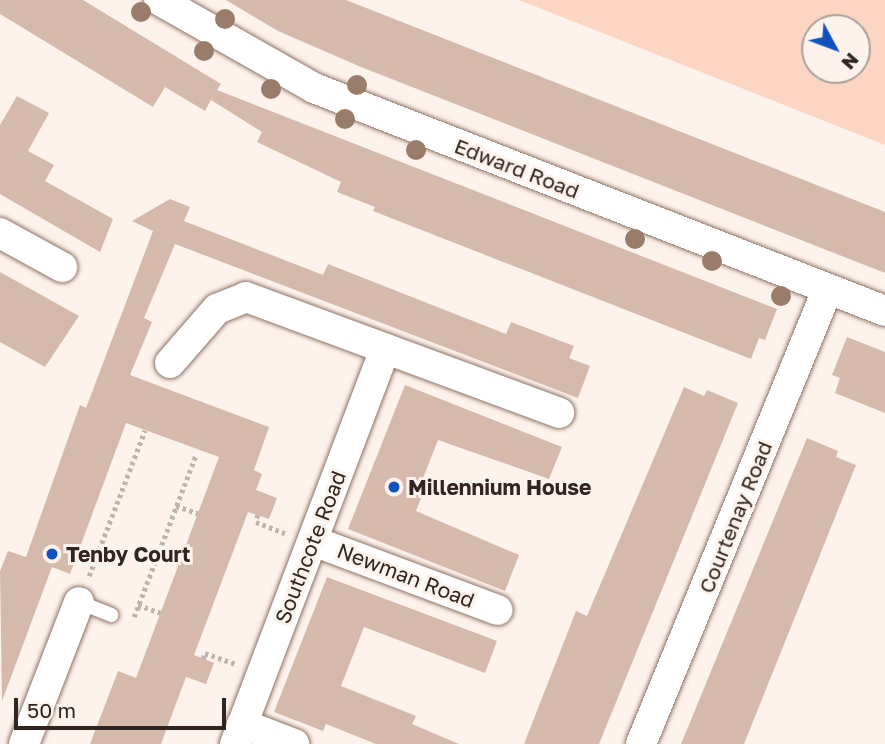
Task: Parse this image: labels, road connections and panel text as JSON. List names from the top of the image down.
{
  "streets": {
    "street": [
      "Edward Road",
      "Courtenay Road",
      "Southcote Road",
      "Newman Road"
    ]
  },
  "crossings": [
    ["Edward Road", "Courtenay Road"],
    ["Southcote Road", "Newman Road"]
  ],
  "places": ["Millennium House", "Tenby Court"],
  "scale_bar": "50 m",
  "north": "bottom right"
}
